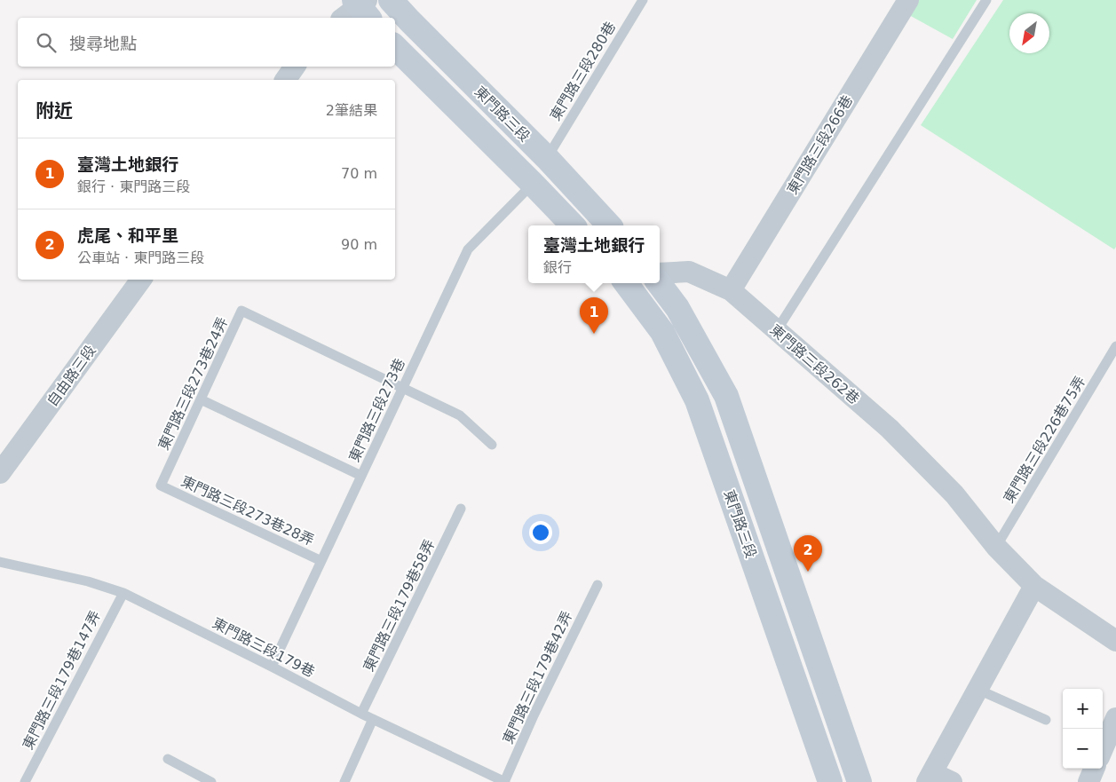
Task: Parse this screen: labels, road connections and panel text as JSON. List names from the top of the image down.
{
  "streets": {
    "main road": ["東門路三段"],
    "street": ["東門路三段266巷", "東門路三段262巷", "自由路三段"],
    "lane": [
      "東門路三段280巷",
      "東門路三段273巷24弄",
      "東門路三段273巷",
      "東門路三段226巷75弄",
      "東門路三段273巷28弄",
      "東門路三段179巷58弄",
      "東門路三段179巷",
      "東門路三段179巷42弄",
      "東門路三段179巷147弄"
    ]
  },
  "crossings": [
    ["東門路三段280巷", "東門路三段"],
    ["東門路三段", "東門路三段273巷"],
    ["東門路三段266巷", "東門路三段262巷"],
    ["東門路三段262巷", "東門路三段226巷75弄"],
    ["東門路三段273巷24弄", "東門路三段273巷"],
    ["東門路三段273巷24弄", "東門路三段273巷28弄"],
    ["東門路三段273巷", "東門路三段273巷28弄"],
    ["東門路三段273巷", "東門路三段179巷"],
    ["東門路三段179巷58弄", "東門路三段179巷"],
    ["東門路三段179巷", "東門路三段179巷42弄"],
    ["東門路三段179巷", "東門路三段179巷147弄"]
  ],
  "north": "bottom left",
  "page": {
    "search": "搜尋地點",
    "heading": ["附近", "2筆結果"],
    "list": [
      {
        "mark": "1",
        "name": "臺灣土地銀行",
        "note": "銀行 · 東門路三段",
        "value": "70 m"
      },
      {
        "mark": "2",
        "name": "虎尾、和平里",
        "note": "公車站 · 東門路三段",
        "value": "90 m"
      }
    ],
    "popup": ["臺灣土地銀行", "銀行"],
    "pins": ["1", "2"],
    "map_buttons": ["+", "−"]
  }
}
